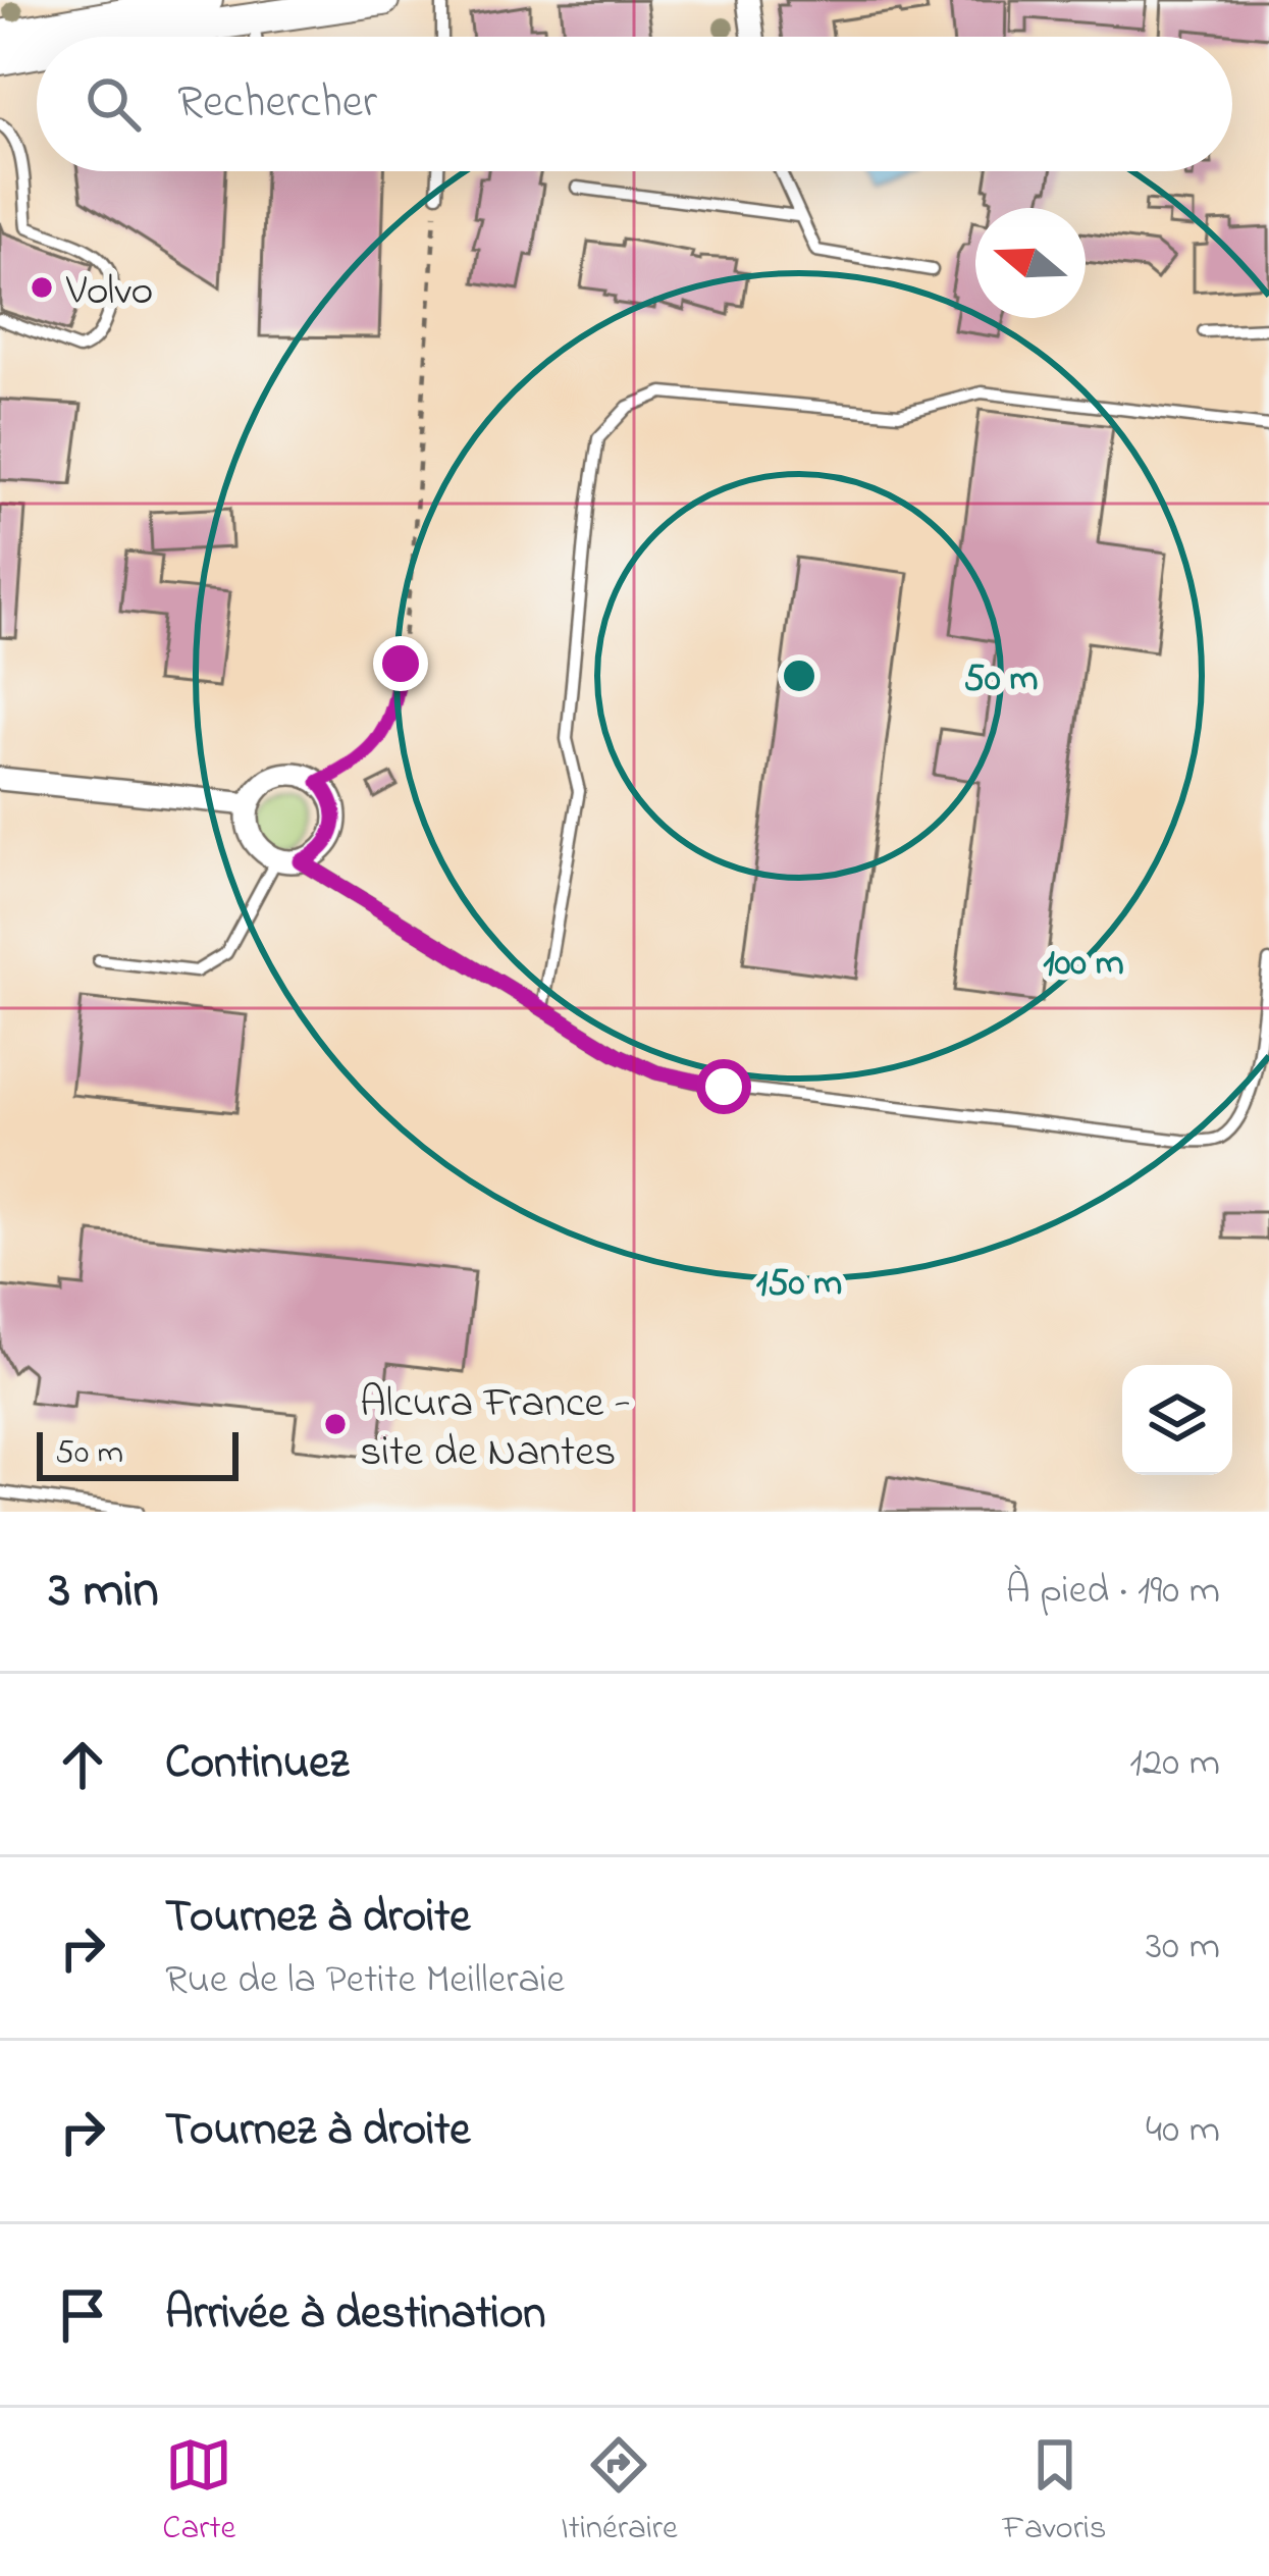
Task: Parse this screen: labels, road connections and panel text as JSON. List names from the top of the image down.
{
  "places": ["Volvo", "Alcura France - site de Nantes"],
  "scale_bar": "50 m",
  "north": "left",
  "page": {
    "search": "Rechercher",
    "scale": "50 m",
    "heading": ["3 min", "À pied · 190 m"],
    "list": [
      ["Continuez", "120 m"],
      ["Tournez à droite", "Rue de la Petite Meilleraie", "30 m"],
      ["Tournez à droite", "40 m"],
      "Arrivée à destination"
    ],
    "nav": ["Carte", "Itinéraire", "Favoris"]
  },
  "rings": ["50 m", "100 m", "150 m"]
}
